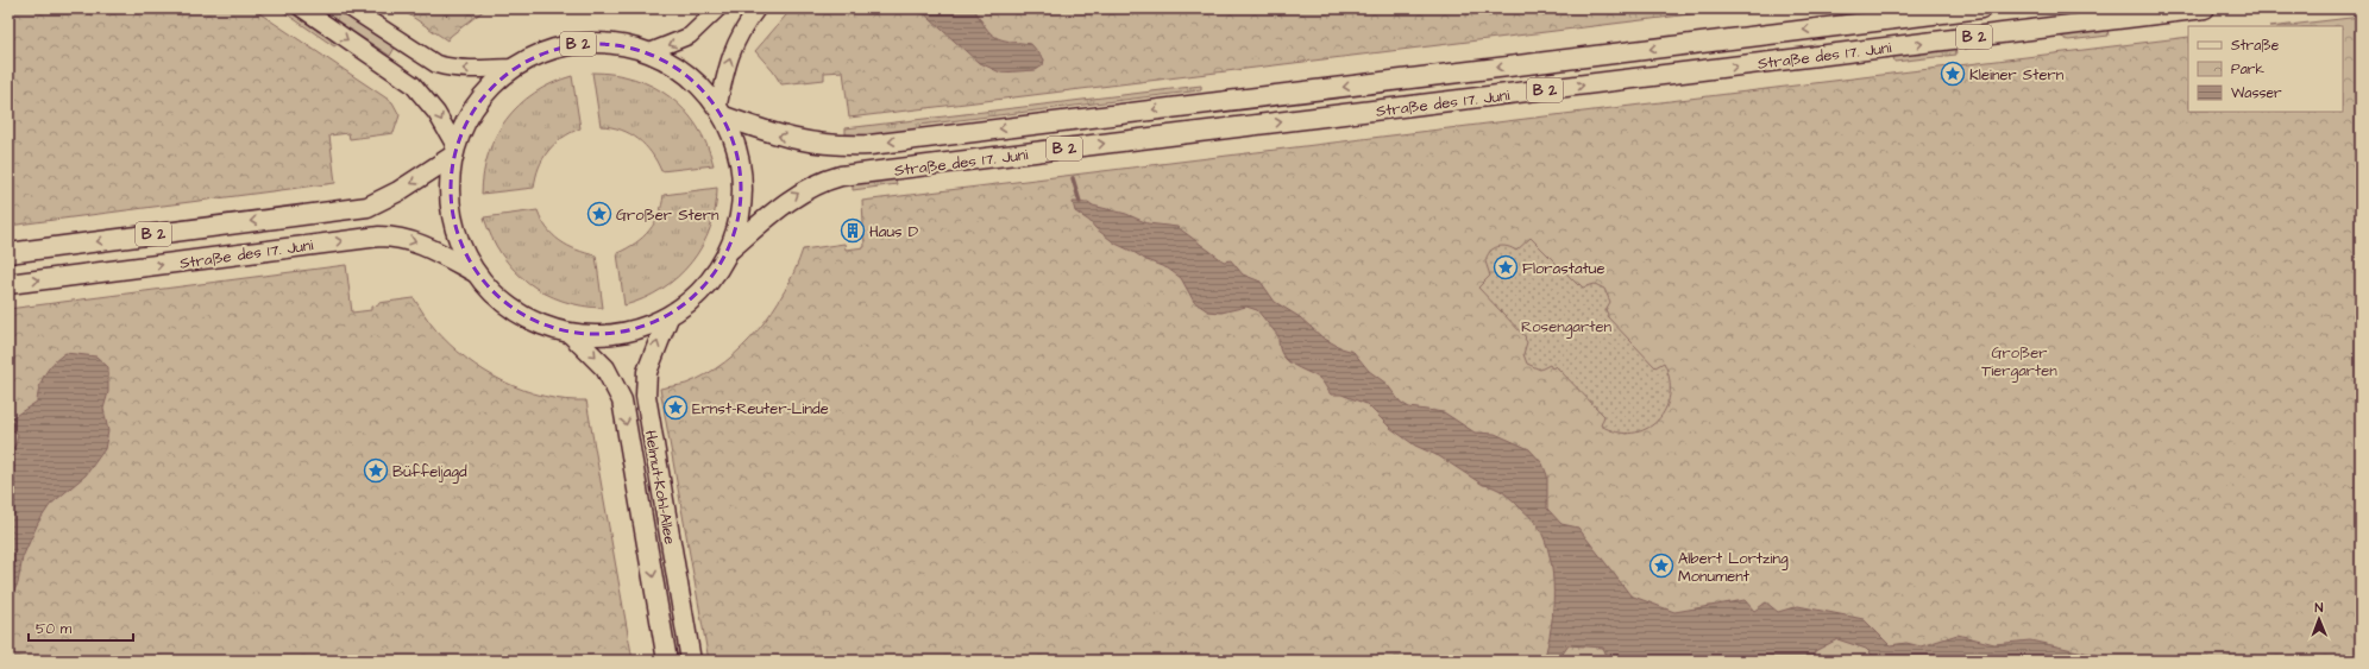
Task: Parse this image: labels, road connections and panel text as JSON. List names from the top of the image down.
{
  "streets": {
    "main road": ["B 2", "Straße des 17. Juni", "Helmut-Kohl-Allee"]
  },
  "crossings": [
    ["B 2", "Straße des 17. Juni"],
    ["B 2", "Helmut-Kohl-Allee"]
  ],
  "parks": ["Rosengarten", "Großer Tiergarten"],
  "places": {
    "place": [
      "Kleiner Stern",
      "Großer Stern",
      "Florastatue",
      "Ernst-Reuter-Linde",
      "Büffeljagd",
      "Albert Lortzing Monument"
    ],
    "building": ["Haus D"]
  },
  "legend": ["Straße", "Park", "Wasser"],
  "scale_bar": "50 m",
  "north": "top"
}
